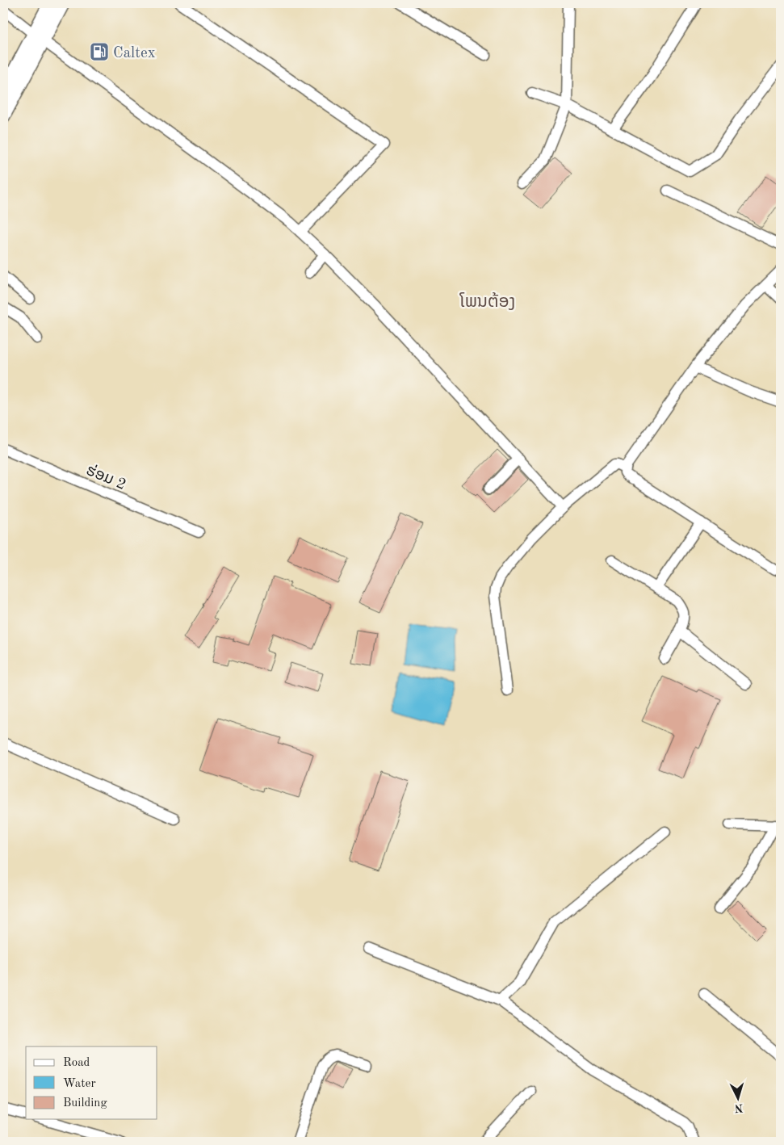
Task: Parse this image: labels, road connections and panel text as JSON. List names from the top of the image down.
{
  "streets": {
    "street": ["ຮ່ອມ 2"]
  },
  "districts": ["ໂພນຕ້ອງ"],
  "places": {
    "fuel station": ["Caltex"]
  },
  "legend": ["Road", "Water", "Building"],
  "north": "bottom"
}
